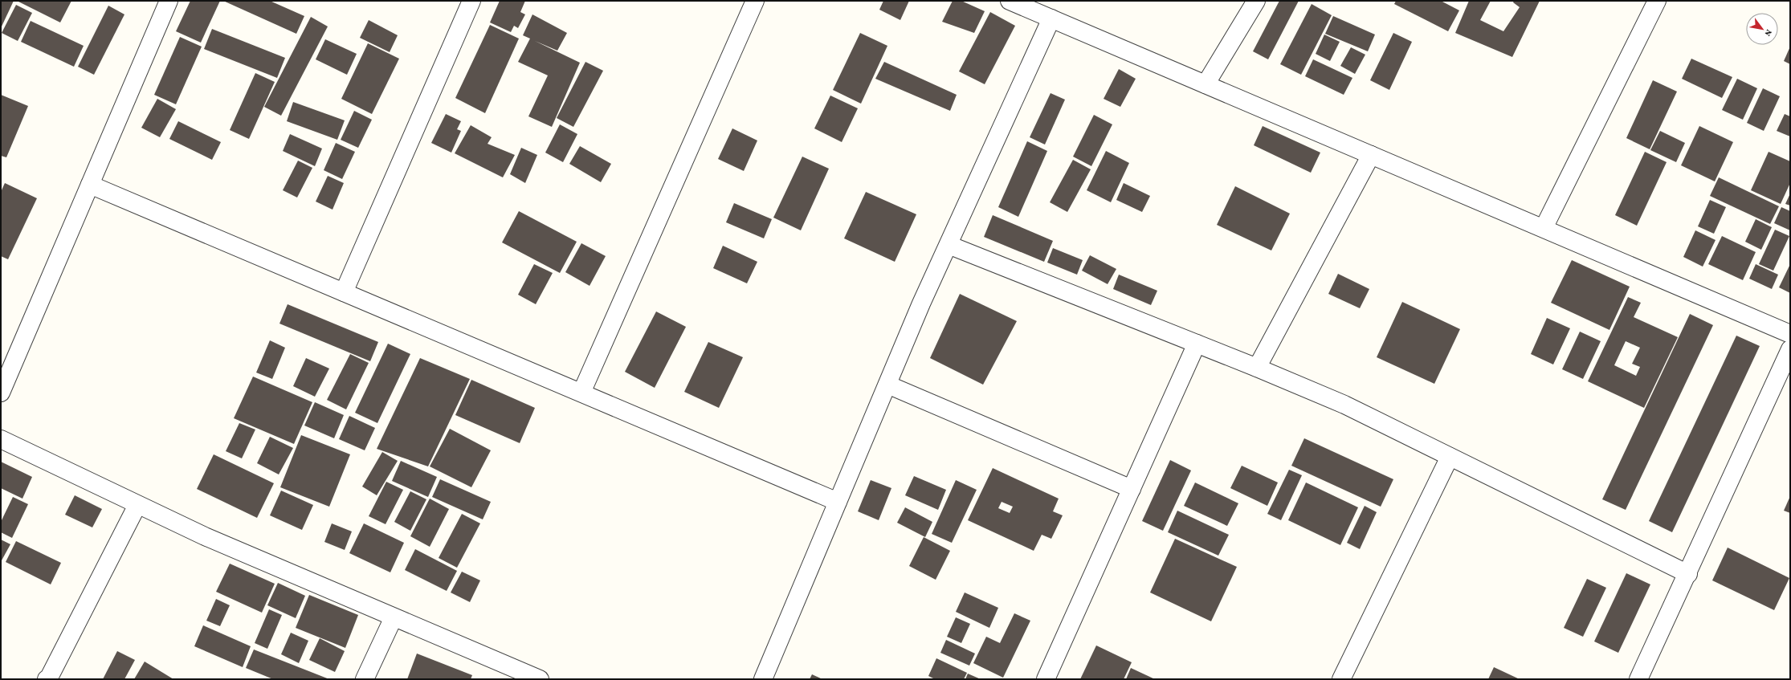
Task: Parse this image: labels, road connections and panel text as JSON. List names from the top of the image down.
{
  "north": "bottom right"
}
